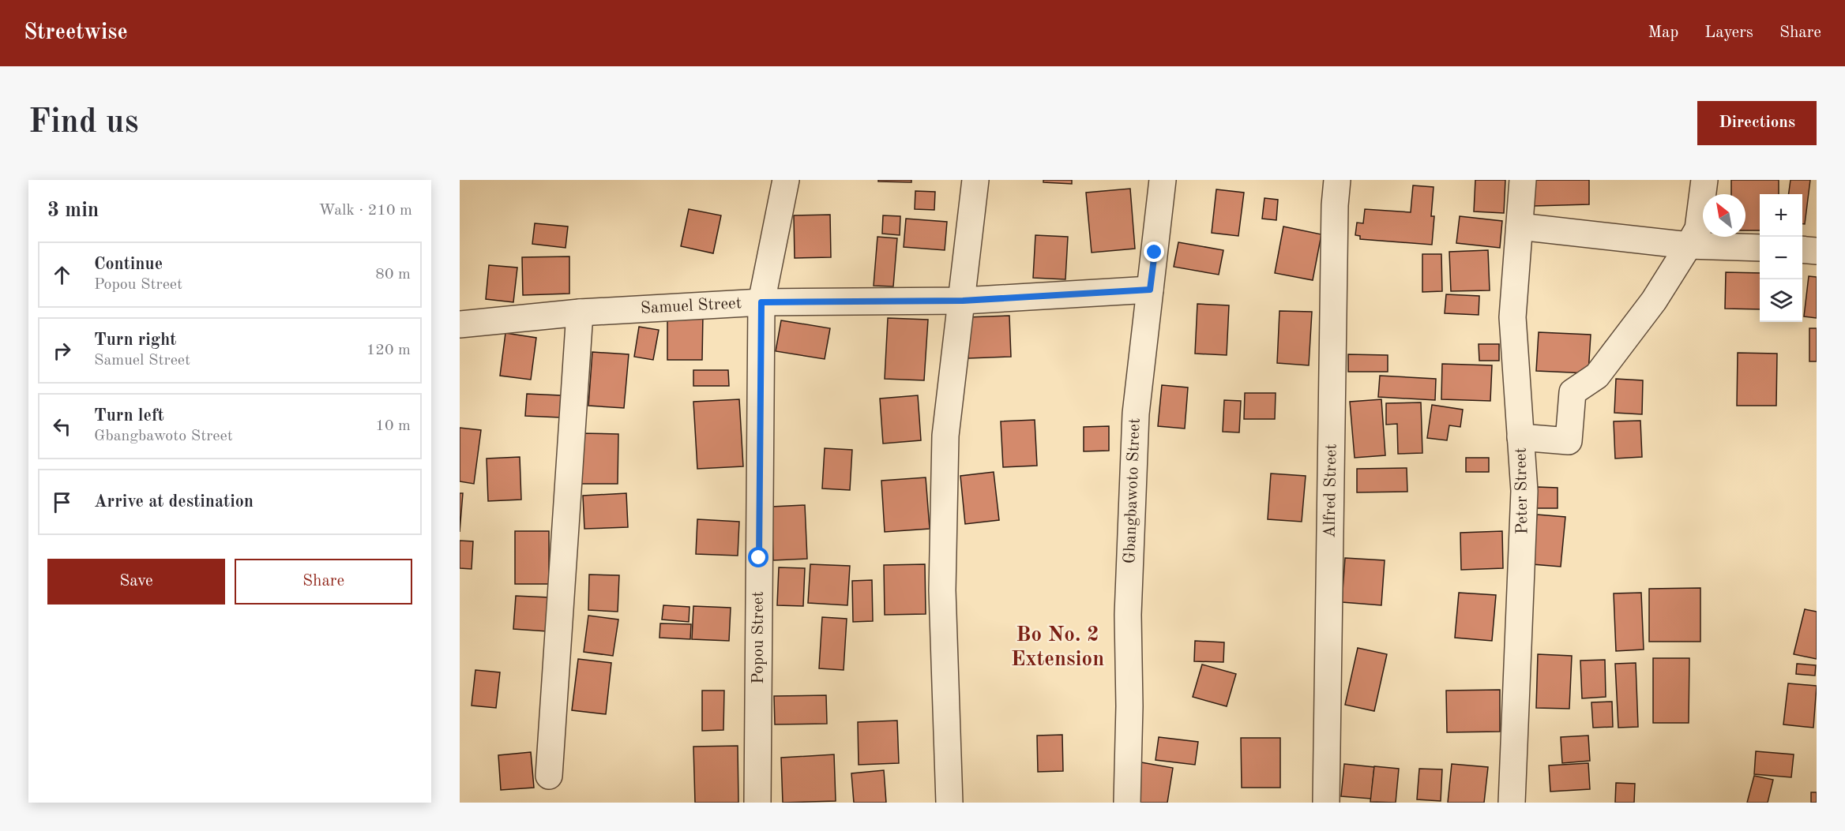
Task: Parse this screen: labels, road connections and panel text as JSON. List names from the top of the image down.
{
  "streets": {
    "street": [
      "Samuel Street",
      "Gbangbawoto Street",
      "Alfred Street",
      "Peter Street",
      "Popou Street"
    ]
  },
  "crossings": [
    ["Samuel Street", "Gbangbawoto Street"],
    ["Samuel Street", "Popou Street"]
  ],
  "districts": ["Bo No. 2 Extension"],
  "north": "top left",
  "page": {
    "header": "Streetwise",
    "nav": ["Map", "Layers", "Share"],
    "buttons": [
      "Directions",
      ["Save", "Share"]
    ],
    "title": "Find us",
    "heading": ["3 min", "Walk · 210 m"],
    "map_buttons": ["+", "−"],
    "list": [
      ["Continue", "Popou Street", "80 m"],
      ["Turn right", "Samuel Street", "120 m"],
      ["Turn left", "Gbangbawoto Street", "10 m"],
      "Arrive at destination"
    ]
  }
}
